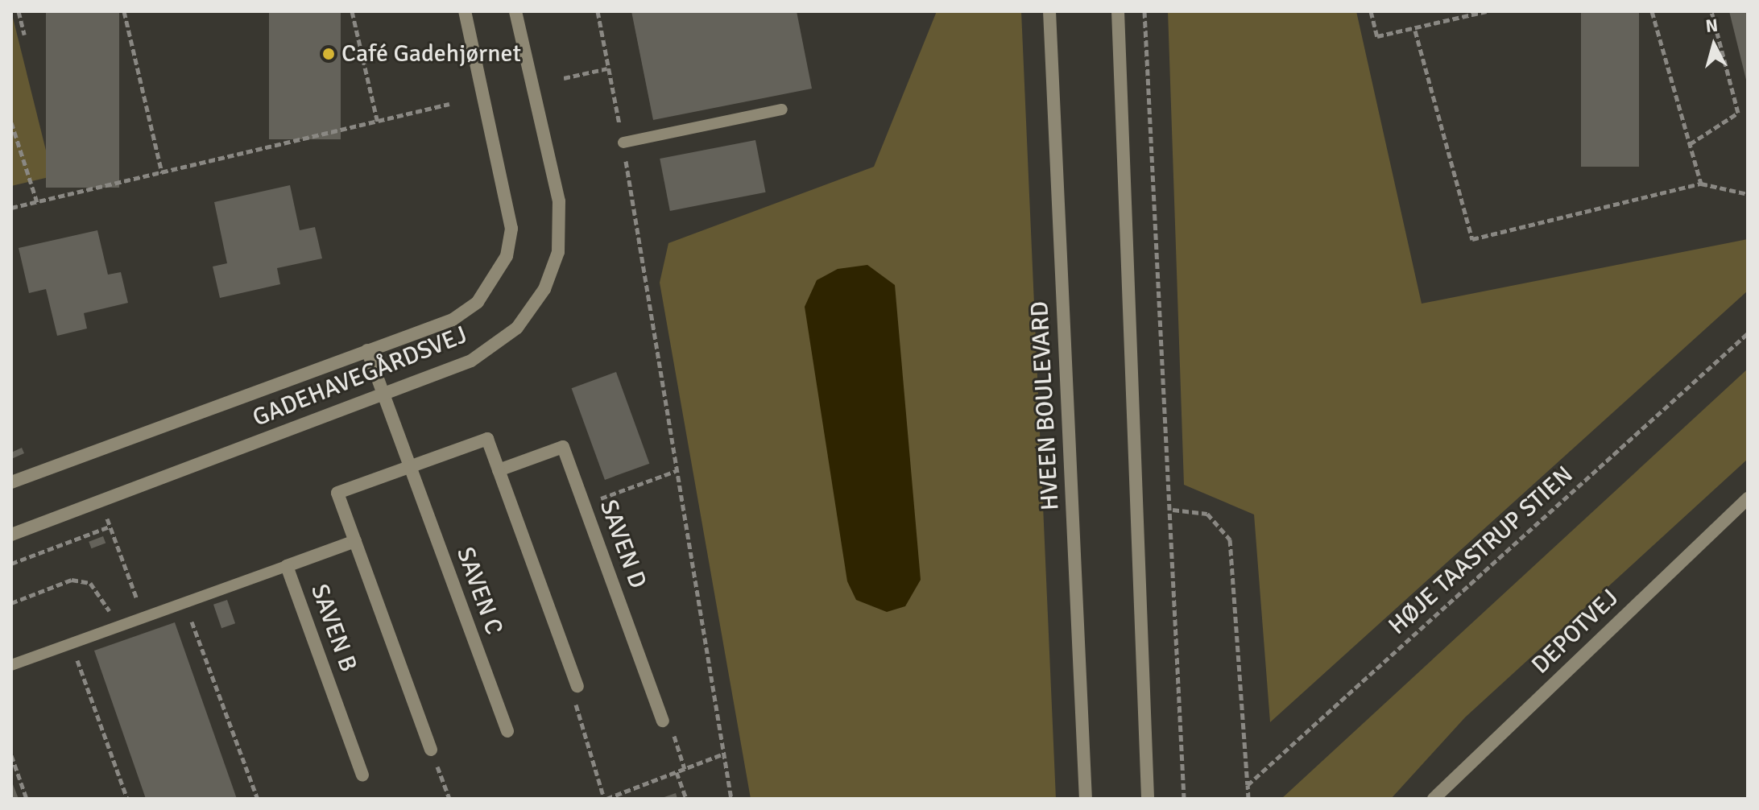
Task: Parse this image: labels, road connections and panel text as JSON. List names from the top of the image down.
{
  "streets": {
    "street": [
      "GADEHAVEGÅRDSVEJ",
      "HVEEN BOULEVARD",
      "SAVEN D",
      "SAVEN C",
      "SAVEN B",
      "DEPOTVEJ"
    ],
    "path": ["HØJE TAASTRUP STIEN"]
  },
  "crossings": [
    ["GADEHAVEGÅRDSVEJ", "SAVEN C"],
    ["SAVEN C", "SAVEN B"]
  ],
  "places": ["Café Gadehjørnet"],
  "north": "top"
}
